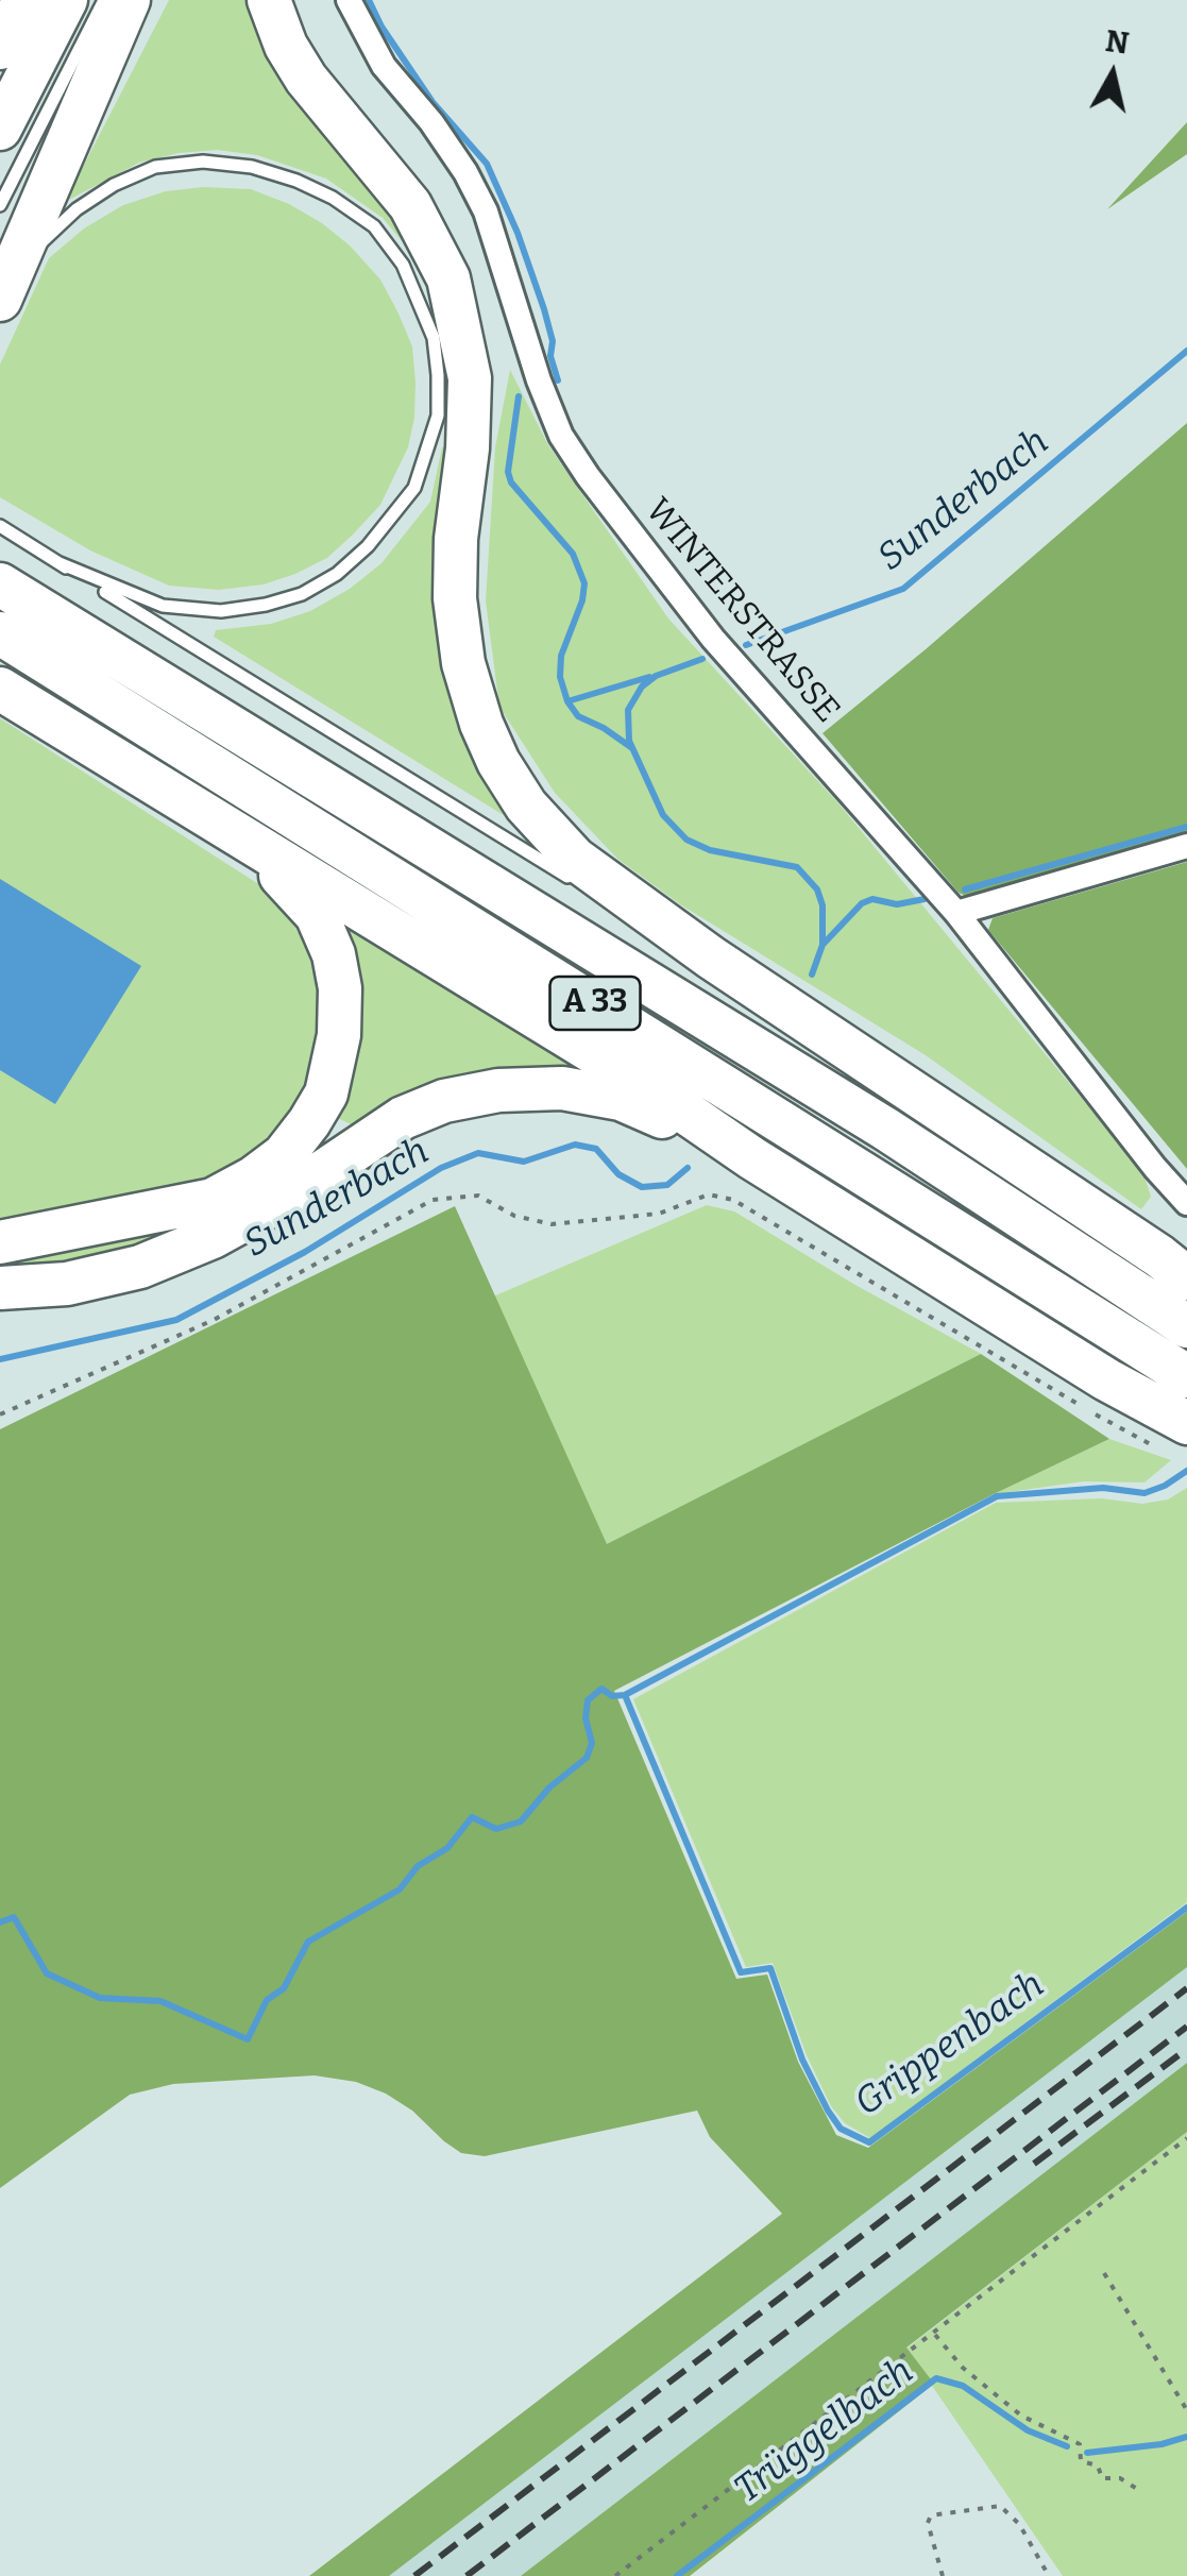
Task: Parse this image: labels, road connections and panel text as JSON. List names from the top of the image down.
{
  "streets": {
    "highway": ["A 33"],
    "street": ["WINTERSTRASSE"]
  },
  "water": ["Sunderbach", "Grippenbach", "Trüggelbach"],
  "north": "top"
}
